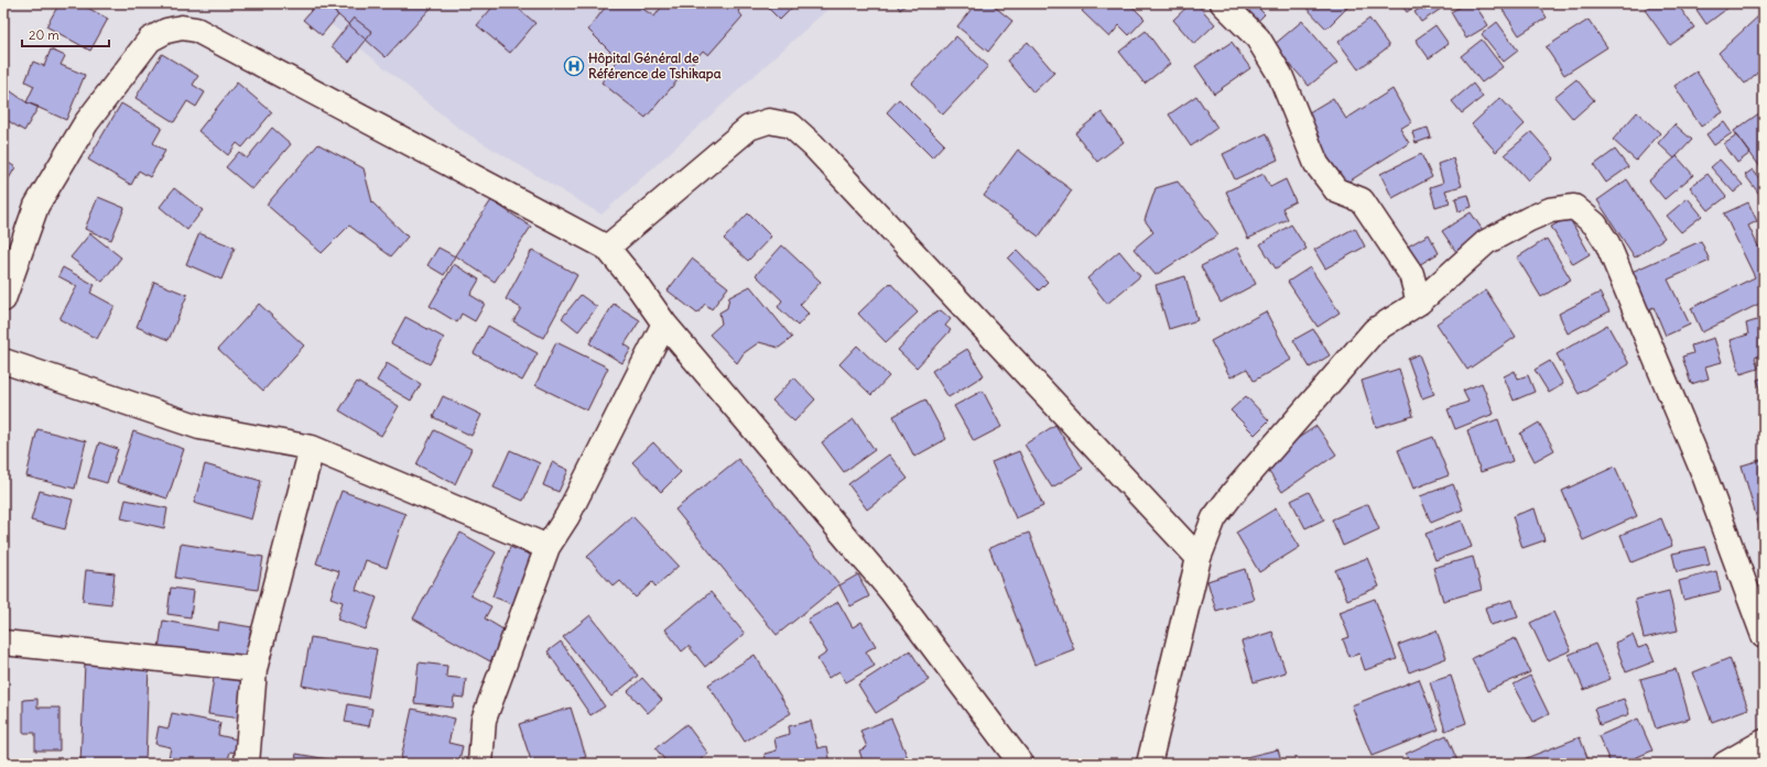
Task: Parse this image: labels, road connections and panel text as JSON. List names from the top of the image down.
{
  "places": {
    "hospital": ["Hôpital Général de Référence de Tshikapa"]
  },
  "scale_bar": "20 m"
}
